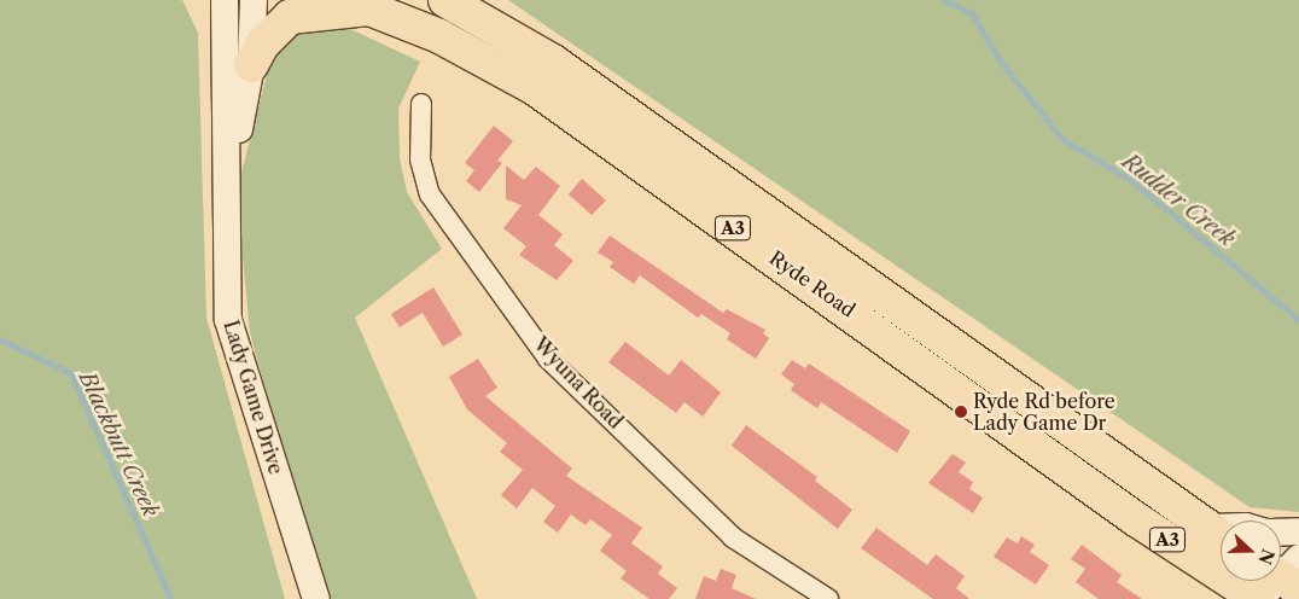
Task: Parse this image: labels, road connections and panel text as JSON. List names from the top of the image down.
{
  "streets": {
    "highway": ["A3", "Ryde Road"],
    "main road": ["Lady Game Drive"],
    "street": ["Wyuna Road"]
  },
  "water": ["Rudder Creek", "Blackbutt Creek"],
  "places": ["Ryde Rd before Lady Game Dr"],
  "north": "right"
}
